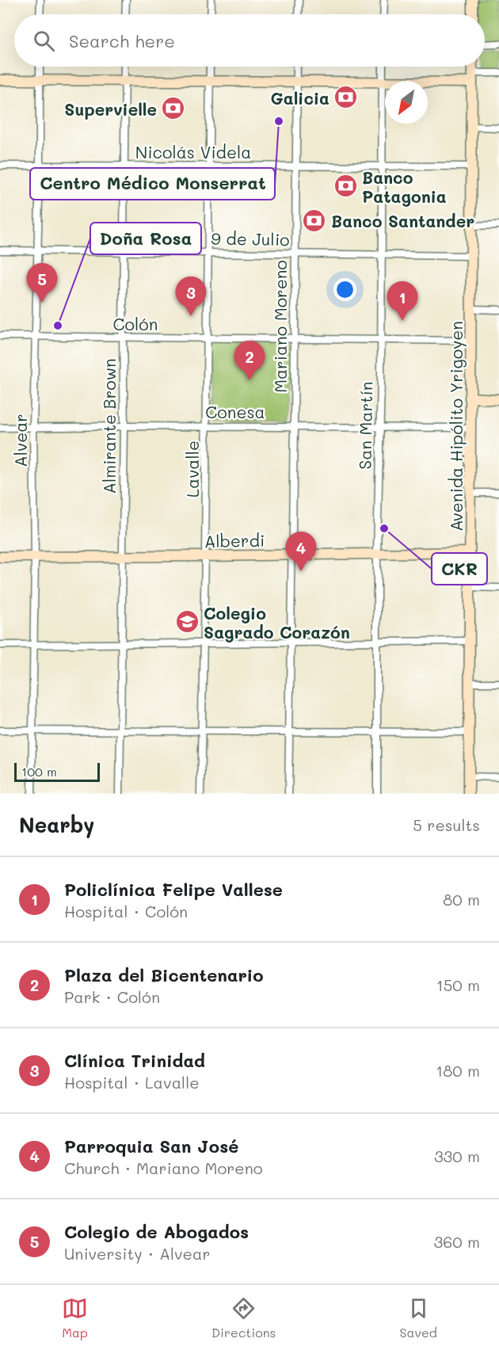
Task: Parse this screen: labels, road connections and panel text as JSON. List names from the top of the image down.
{
  "streets": {
    "street": [
      "Nicolás Videla",
      "9 de Julio",
      "Colón",
      "Mariano Moreno",
      "Conesa",
      "San Martín",
      "Almirante Brown",
      "Avenida Hipólito Yrigoyen",
      "Alvear",
      "Lavalle",
      "Alberdi"
    ]
  },
  "crossings": [
    ["Nicolás Videla", "Mariano Moreno"],
    ["Nicolás Videla", "San Martín"],
    ["Nicolás Videla", "Almirante Brown"],
    ["Nicolás Videla", "Avenida Hipólito Yrigoyen"],
    ["Nicolás Videla", "Alvear"],
    ["Nicolás Videla", "Lavalle"],
    ["9 de Julio", "Mariano Moreno"],
    ["9 de Julio", "San Martín"],
    ["9 de Julio", "Almirante Brown"],
    ["9 de Julio", "Avenida Hipólito Yrigoyen"],
    ["9 de Julio", "Alvear"],
    ["9 de Julio", "Lavalle"],
    ["Colón", "Mariano Moreno"],
    ["Colón", "San Martín"],
    ["Colón", "Almirante Brown"],
    ["Colón", "Avenida Hipólito Yrigoyen"],
    ["Colón", "Alvear"],
    ["Colón", "Lavalle"],
    ["Mariano Moreno", "Conesa"],
    ["Mariano Moreno", "Alberdi"],
    ["Conesa", "San Martín"],
    ["Conesa", "Almirante Brown"],
    ["Conesa", "Avenida Hipólito Yrigoyen"],
    ["Conesa", "Alvear"],
    ["Conesa", "Lavalle"],
    ["San Martín", "Alberdi"],
    ["Almirante Brown", "Alberdi"],
    ["Avenida Hipólito Yrigoyen", "Alberdi"],
    ["Alvear", "Alberdi"],
    ["Lavalle", "Alberdi"]
  ],
  "places": {
    "bank": [
      "Galicia",
      "Supervielle",
      "Banco Patagonia",
      "Banco Santander"
    ],
    "other": ["Centro Médico Monserrat", "Doña Rosa", "CKR"],
    "school or university": ["Colegio Sagrado Corazón"]
  },
  "scale_bar": "100 m",
  "north": "bottom left",
  "page": {
    "search": "Search here",
    "pins": [
      "5",
      "3",
      "1",
      "2",
      "4"
    ],
    "scale": "100 m",
    "heading": ["Nearby", "5 results"],
    "list": [
      {
        "mark": "1",
        "name": "Policlínica Felipe Vallese",
        "note": "Hospital · Colón",
        "value": "80 m"
      },
      {
        "mark": "2",
        "name": "Plaza del Bicentenario",
        "note": "Park · Colón",
        "value": "150 m"
      },
      {
        "mark": "3",
        "name": "Clínica Trinidad",
        "note": "Hospital · Lavalle",
        "value": "180 m"
      },
      {
        "mark": "4",
        "name": "Parroquia San José",
        "note": "Church · Mariano Moreno",
        "value": "330 m"
      },
      {
        "mark": "5",
        "name": "Colegio de Abogados",
        "note": "University · Alvear",
        "value": "360 m"
      }
    ],
    "nav": ["Map", "Directions", "Saved"]
  }
}
